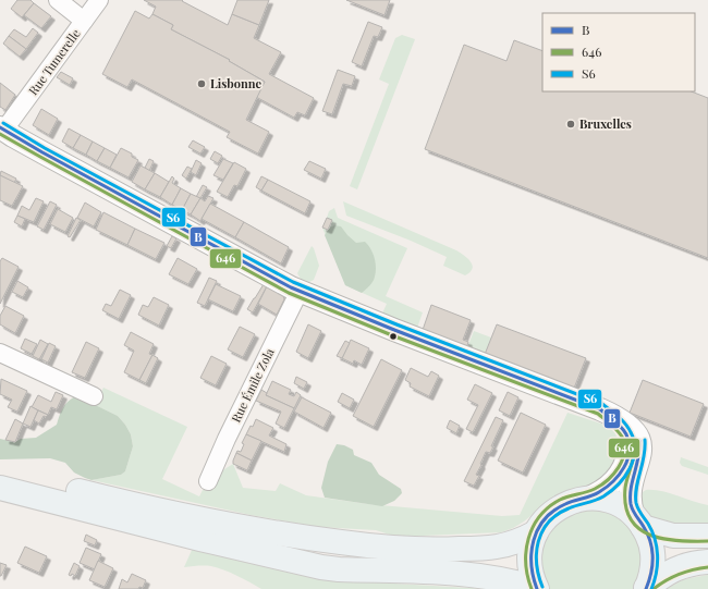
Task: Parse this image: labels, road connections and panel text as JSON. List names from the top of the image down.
{
  "streets": {
    "street": ["Rue Tumerelle", "Rue Émile Zola"]
  },
  "places": ["Lisbonne", "Bruxelles"],
  "lines": ["transit line S6", "transit line B", "transit line 646"],
  "legend": ["B", "646", "S6"]
}
